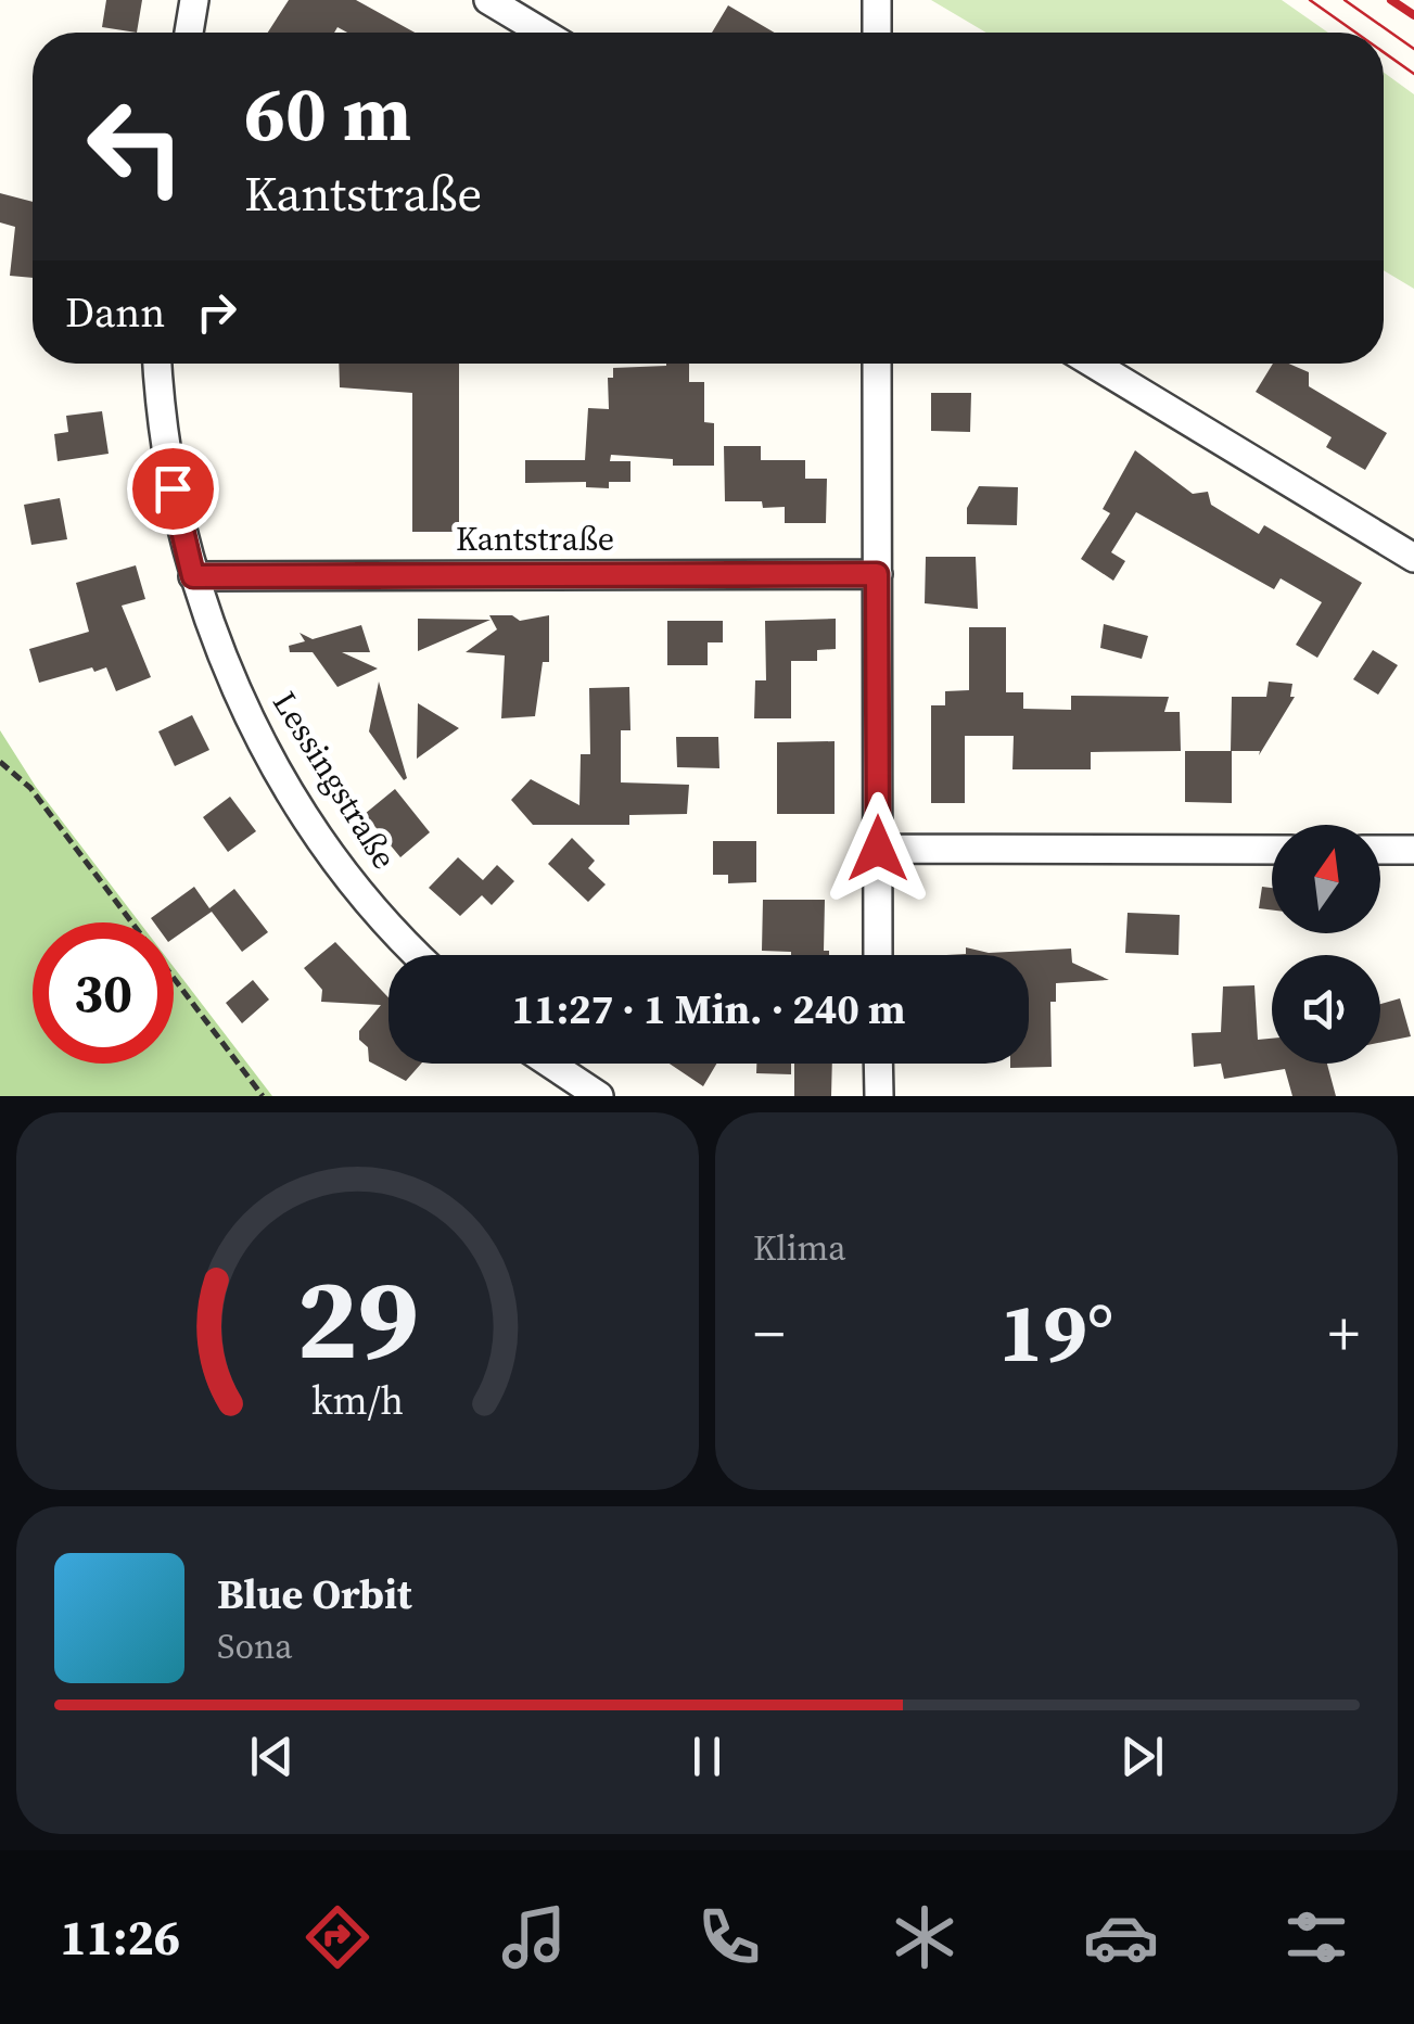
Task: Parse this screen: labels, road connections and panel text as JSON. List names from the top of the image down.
{
  "streets": {
    "street": ["Kantstraße", "Lessingstraße"]
  },
  "crossings": [
    ["Kantstraße", "Lessingstraße"]
  ],
  "north": "top",
  "page": {
    "turn": ["60 m", "Kantstraße"],
    "then": "Dann",
    "limit": "30",
    "trip": "11:27 · 1 Min. · 240 m",
    "tile": "Klima",
    "heat": ["−", "19°", "+"],
    "song": ["Blue Orbit", "Sona"],
    "tabs": "11:26",
    "gauge": ["29", "km/h"]
  }
}
